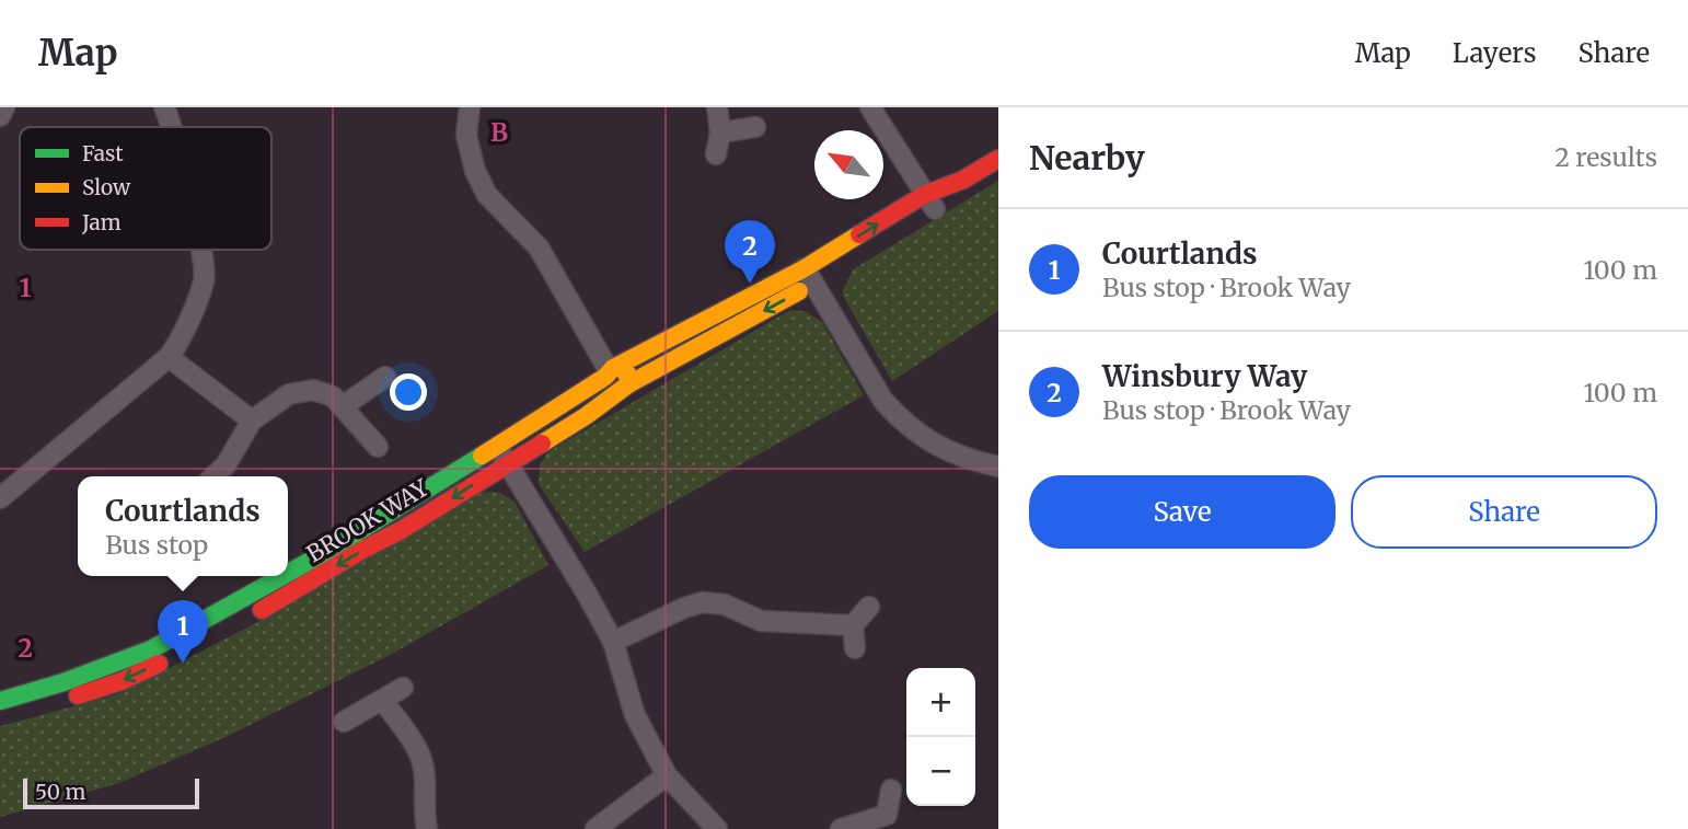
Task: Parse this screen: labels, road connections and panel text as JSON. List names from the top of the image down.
{
  "streets": {
    "street": ["BROOK WAY"]
  },
  "legend": ["Fast", "Slow", "Jam"],
  "scale_bar": "50 m",
  "north": "top left",
  "page": {
    "header": "Map",
    "nav": ["Map", "Layers", "Share"],
    "heading": ["Nearby", "2 results"],
    "list": [
      {
        "mark": "1",
        "name": "Courtlands",
        "note": "Bus stop · Brook Way",
        "value": "100 m"
      },
      {
        "mark": "2",
        "name": "Winsbury Way",
        "note": "Bus stop · Brook Way",
        "value": "100 m"
      }
    ],
    "pins": ["2", "1"],
    "buttons": ["Save", "Share"],
    "popup": ["Courtlands", "Bus stop"],
    "map_buttons": ["+", "−"],
    "scale": "50 m"
  },
  "grid": {
    "columns": ["B"],
    "rows": ["1", "2"]
  }
}
